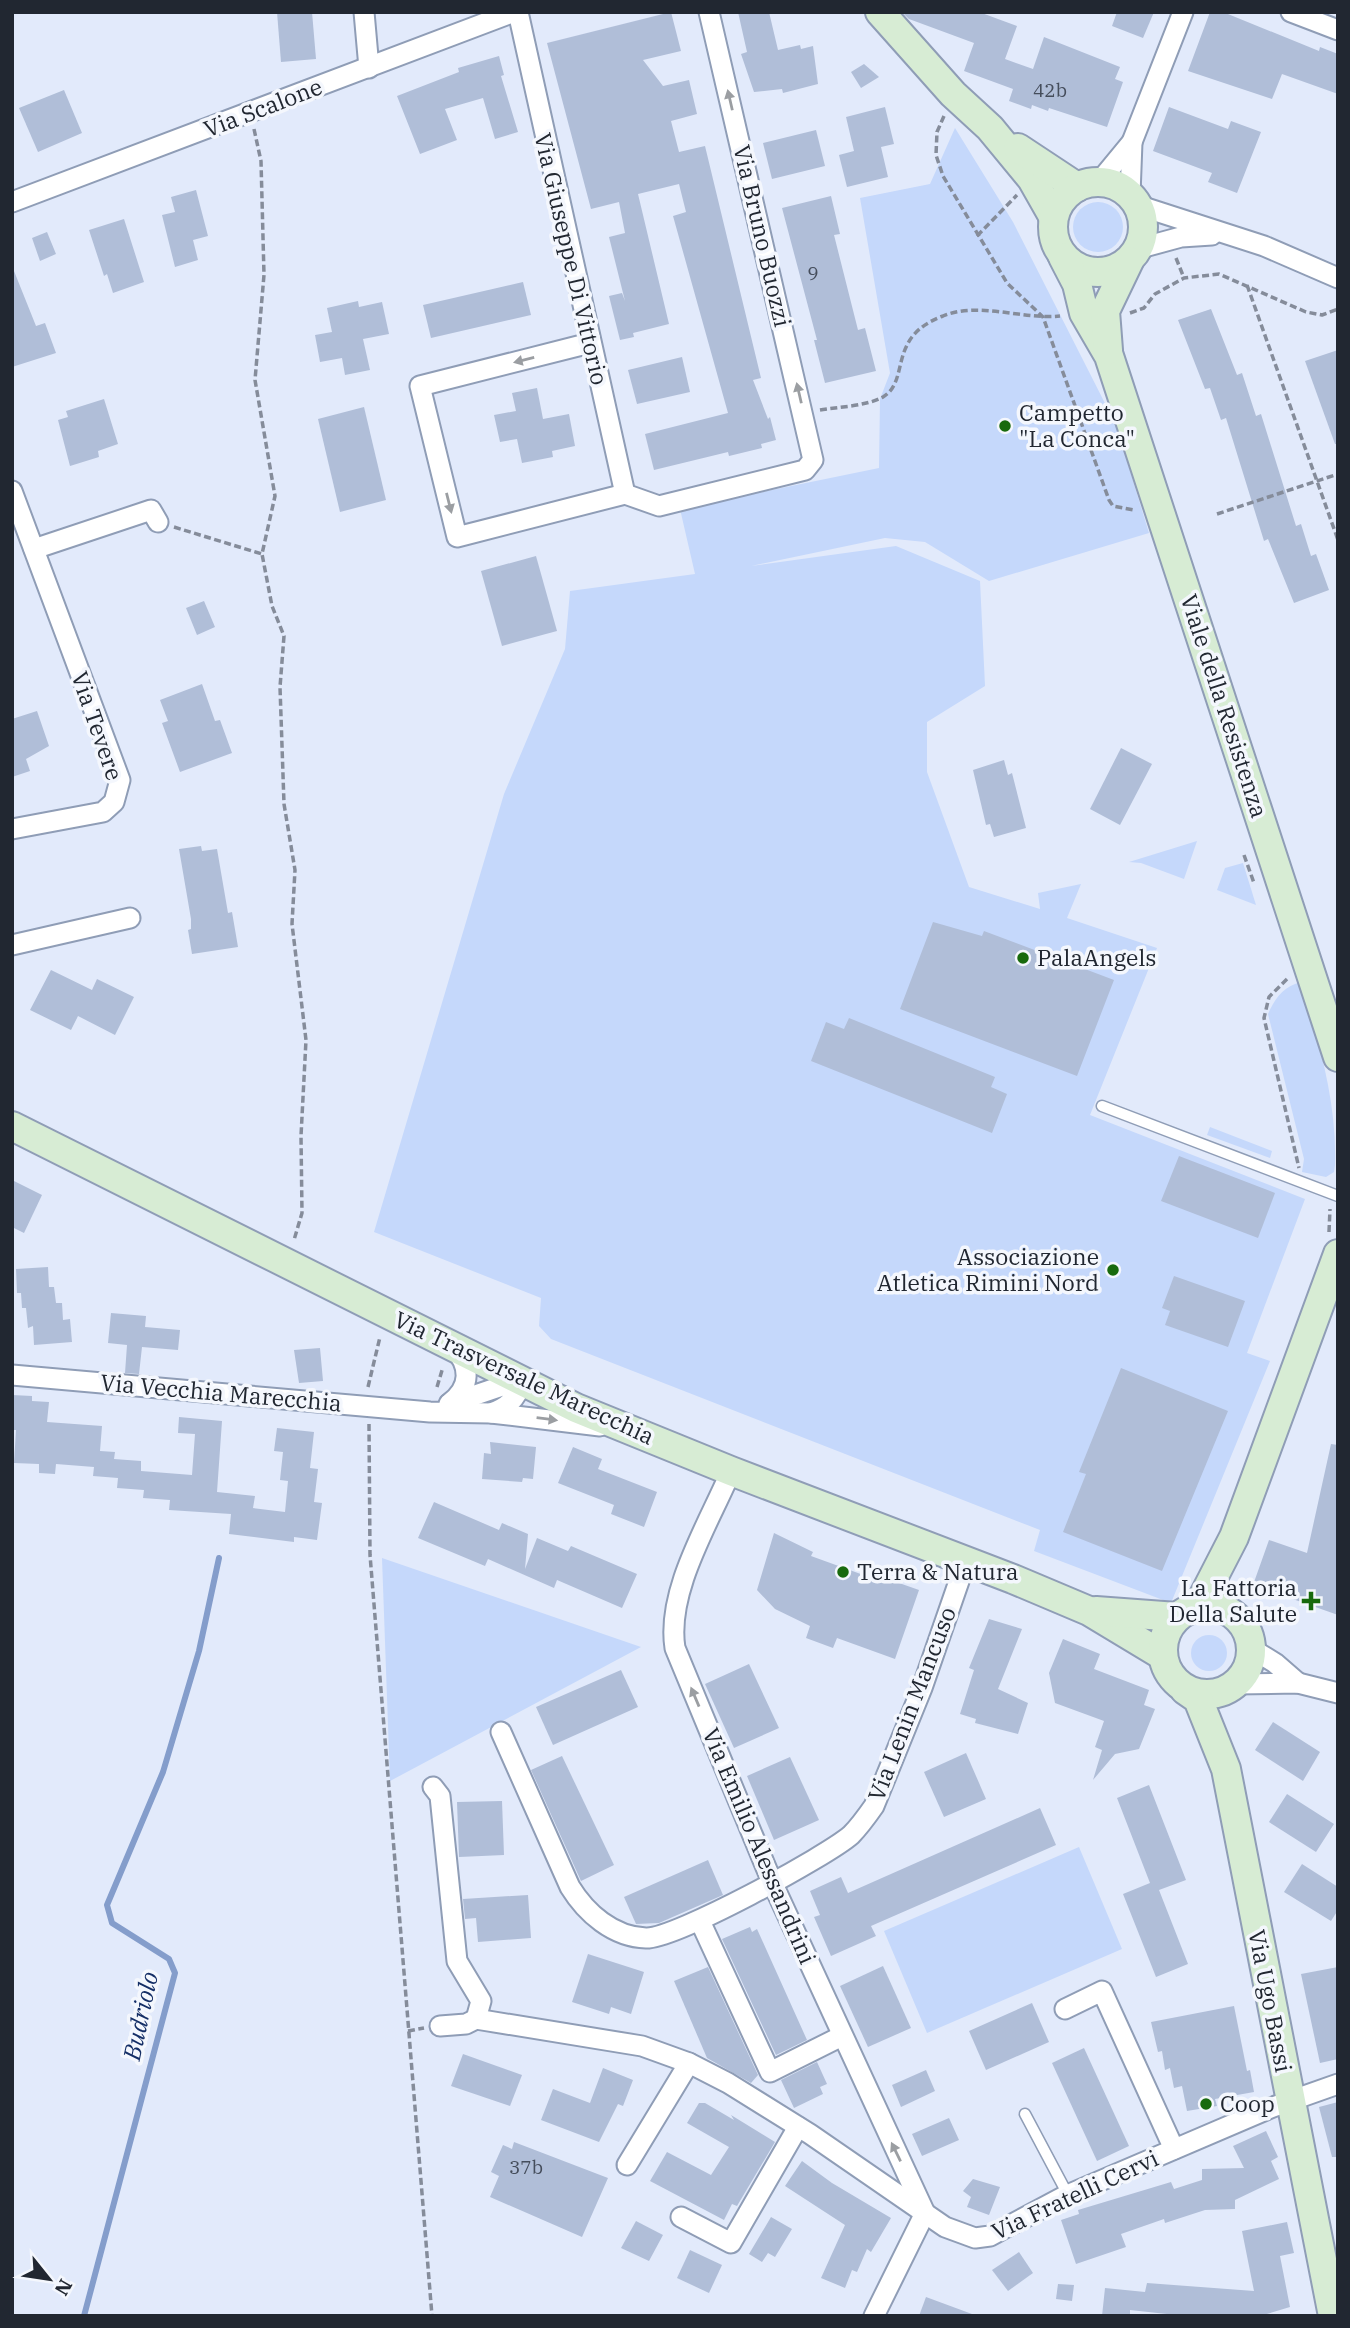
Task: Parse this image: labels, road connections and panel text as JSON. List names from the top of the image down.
{
  "streets": {
    "street": [
      "Via Scalone",
      "Via Bruno Buozzi",
      "Via Giuseppe Di Vittorio",
      "Viale della Resistenza",
      "Via Tevere",
      "Via Trasversale Marecchia",
      "Via Vecchia Marecchia",
      "Via Lenin Mancuso",
      "Via Emilio Alessandrini",
      "Via Ugo Bassi",
      "Via Fratelli Cervi"
    ]
  },
  "crossings": [
    ["Via Scalone", "Via Giuseppe Di Vittorio"],
    ["Via Bruno Buozzi", "Via Giuseppe Di Vittorio"],
    ["Via Trasversale Marecchia", "Via Vecchia Marecchia"],
    ["Via Trasversale Marecchia", "Via Lenin Mancuso"],
    ["Via Trasversale Marecchia", "Via Emilio Alessandrini"],
    ["Via Trasversale Marecchia", "Via Ugo Bassi"],
    ["Via Lenin Mancuso", "Via Emilio Alessandrini"],
    ["Via Emilio Alessandrini", "Via Fratelli Cervi"],
    ["Via Ugo Bassi", "Via Fratelli Cervi"]
  ],
  "one_way": ["Via Bruno Buozzi", "Via Emilio Alessandrini"],
  "water": ["Budriolo"],
  "places": {
    "other": [
      "Campetto \"La Conca\"",
      "PalaAngels",
      "Associazione Atletica Rimini Nord",
      "Terra & Natura",
      "Coop"
    ],
    "health": ["La Fattoria Della Salute"]
  },
  "house_numbers": ["42b", "9", "37b"],
  "north": "bottom right"
}
